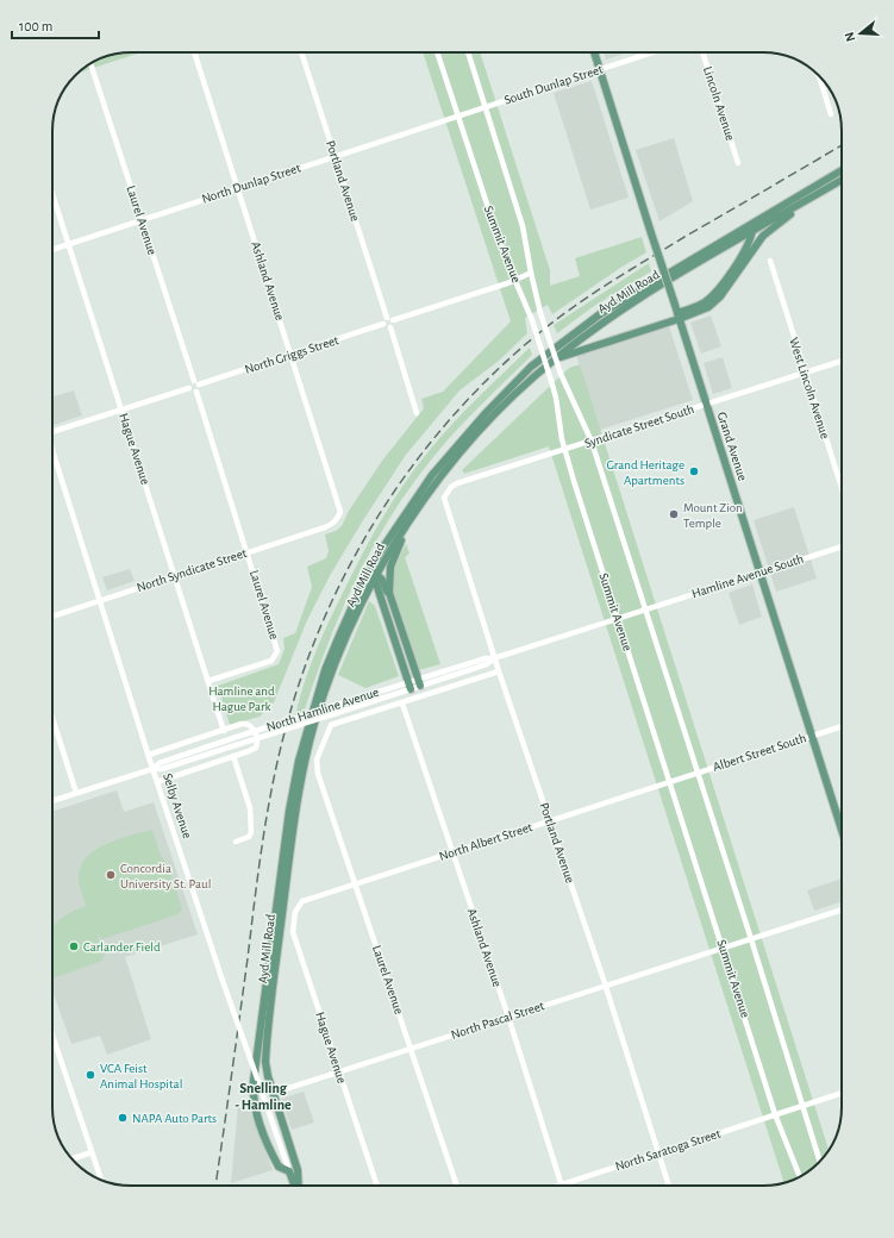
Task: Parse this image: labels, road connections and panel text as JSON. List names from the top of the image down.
{
  "streets": {
    "main road": ["Ayd Mill Road", "Grand Avenue", "Selby Avenue"],
    "street": [
      "South Dunlap Street",
      "Lincoln Avenue",
      "Portland Avenue",
      "North Dunlap Street",
      "Laurel Avenue",
      "Summit Avenue",
      "Ashland Avenue",
      "North Griggs Street",
      "West Lincoln Avenue",
      "Syndicate Street South",
      "Hague Avenue",
      "North Syndicate Street",
      "Hamline Avenue South",
      "North Hamline Avenue",
      "Albert Street South",
      "North Albert Street",
      "North Pascal Street",
      "North Saratoga Street"
    ]
  },
  "crossings": [
    ["South Dunlap Street", "North Dunlap Street"],
    ["South Dunlap Street", "Summit Avenue"],
    ["South Dunlap Street", "Grand Avenue"],
    ["Portland Avenue", "North Dunlap Street"],
    ["Portland Avenue", "Summit Avenue"],
    ["Portland Avenue", "Syndicate Street South"],
    ["Portland Avenue", "North Hamline Avenue"],
    ["Portland Avenue", "North Albert Street"],
    ["Portland Avenue", "North Pascal Street"],
    ["Portland Avenue", "North Saratoga Street"],
    ["North Dunlap Street", "Laurel Avenue"],
    ["North Dunlap Street", "Summit Avenue"],
    ["North Dunlap Street", "Ashland Avenue"],
    ["North Dunlap Street", "Hague Avenue"],
    ["Laurel Avenue", "North Griggs Street"],
    ["Laurel Avenue", "Hague Avenue"],
    ["Laurel Avenue", "North Syndicate Street"],
    ["Laurel Avenue", "North Hamline Avenue"],
    ["Laurel Avenue", "North Albert Street"],
    ["Laurel Avenue", "North Pascal Street"],
    ["Summit Avenue", "Syndicate Street South"],
    ["Summit Avenue", "Hamline Avenue South"],
    ["Summit Avenue", "North Hamline Avenue"],
    ["Summit Avenue", "Albert Street South"],
    ["Summit Avenue", "North Albert Street"],
    ["Summit Avenue", "North Pascal Street"],
    ["Summit Avenue", "North Saratoga Street"],
    ["Ashland Avenue", "North Griggs Street"],
    ["Ashland Avenue", "North Syndicate Street"],
    ["Ashland Avenue", "North Hamline Avenue"],
    ["Ashland Avenue", "North Albert Street"],
    ["Ashland Avenue", "North Pascal Street"],
    ["Ashland Avenue", "North Saratoga Street"],
    ["Ayd Mill Road", "Selby Avenue"],
    ["Ayd Mill Road", "North Pascal Street"],
    ["West Lincoln Avenue", "Syndicate Street South"],
    ["Syndicate Street South", "Grand Avenue"],
    ["Grand Avenue", "Hamline Avenue South"],
    ["Grand Avenue", "Albert Street South"],
    ["Hague Avenue", "North Syndicate Street"],
    ["Hague Avenue", "North Albert Street"],
    ["Hague Avenue", "North Pascal Street"],
    ["North Syndicate Street", "Selby Avenue"],
    ["Hamline Avenue South", "North Hamline Avenue"],
    ["North Hamline Avenue", "Selby Avenue"],
    ["Albert Street South", "North Albert Street"]
  ],
  "districts": ["Snelling - Hamline"],
  "parks": ["Hamline and Hague Park"],
  "places": [
    "Grand Heritage Apartments",
    "Mount Zion Temple",
    "Concordia University St. Paul",
    "Carlander Field",
    "VCA Feist Animal Hospital",
    "NAPA Auto Parts"
  ],
  "scale_bar": "100 m",
  "north": "left"
}
